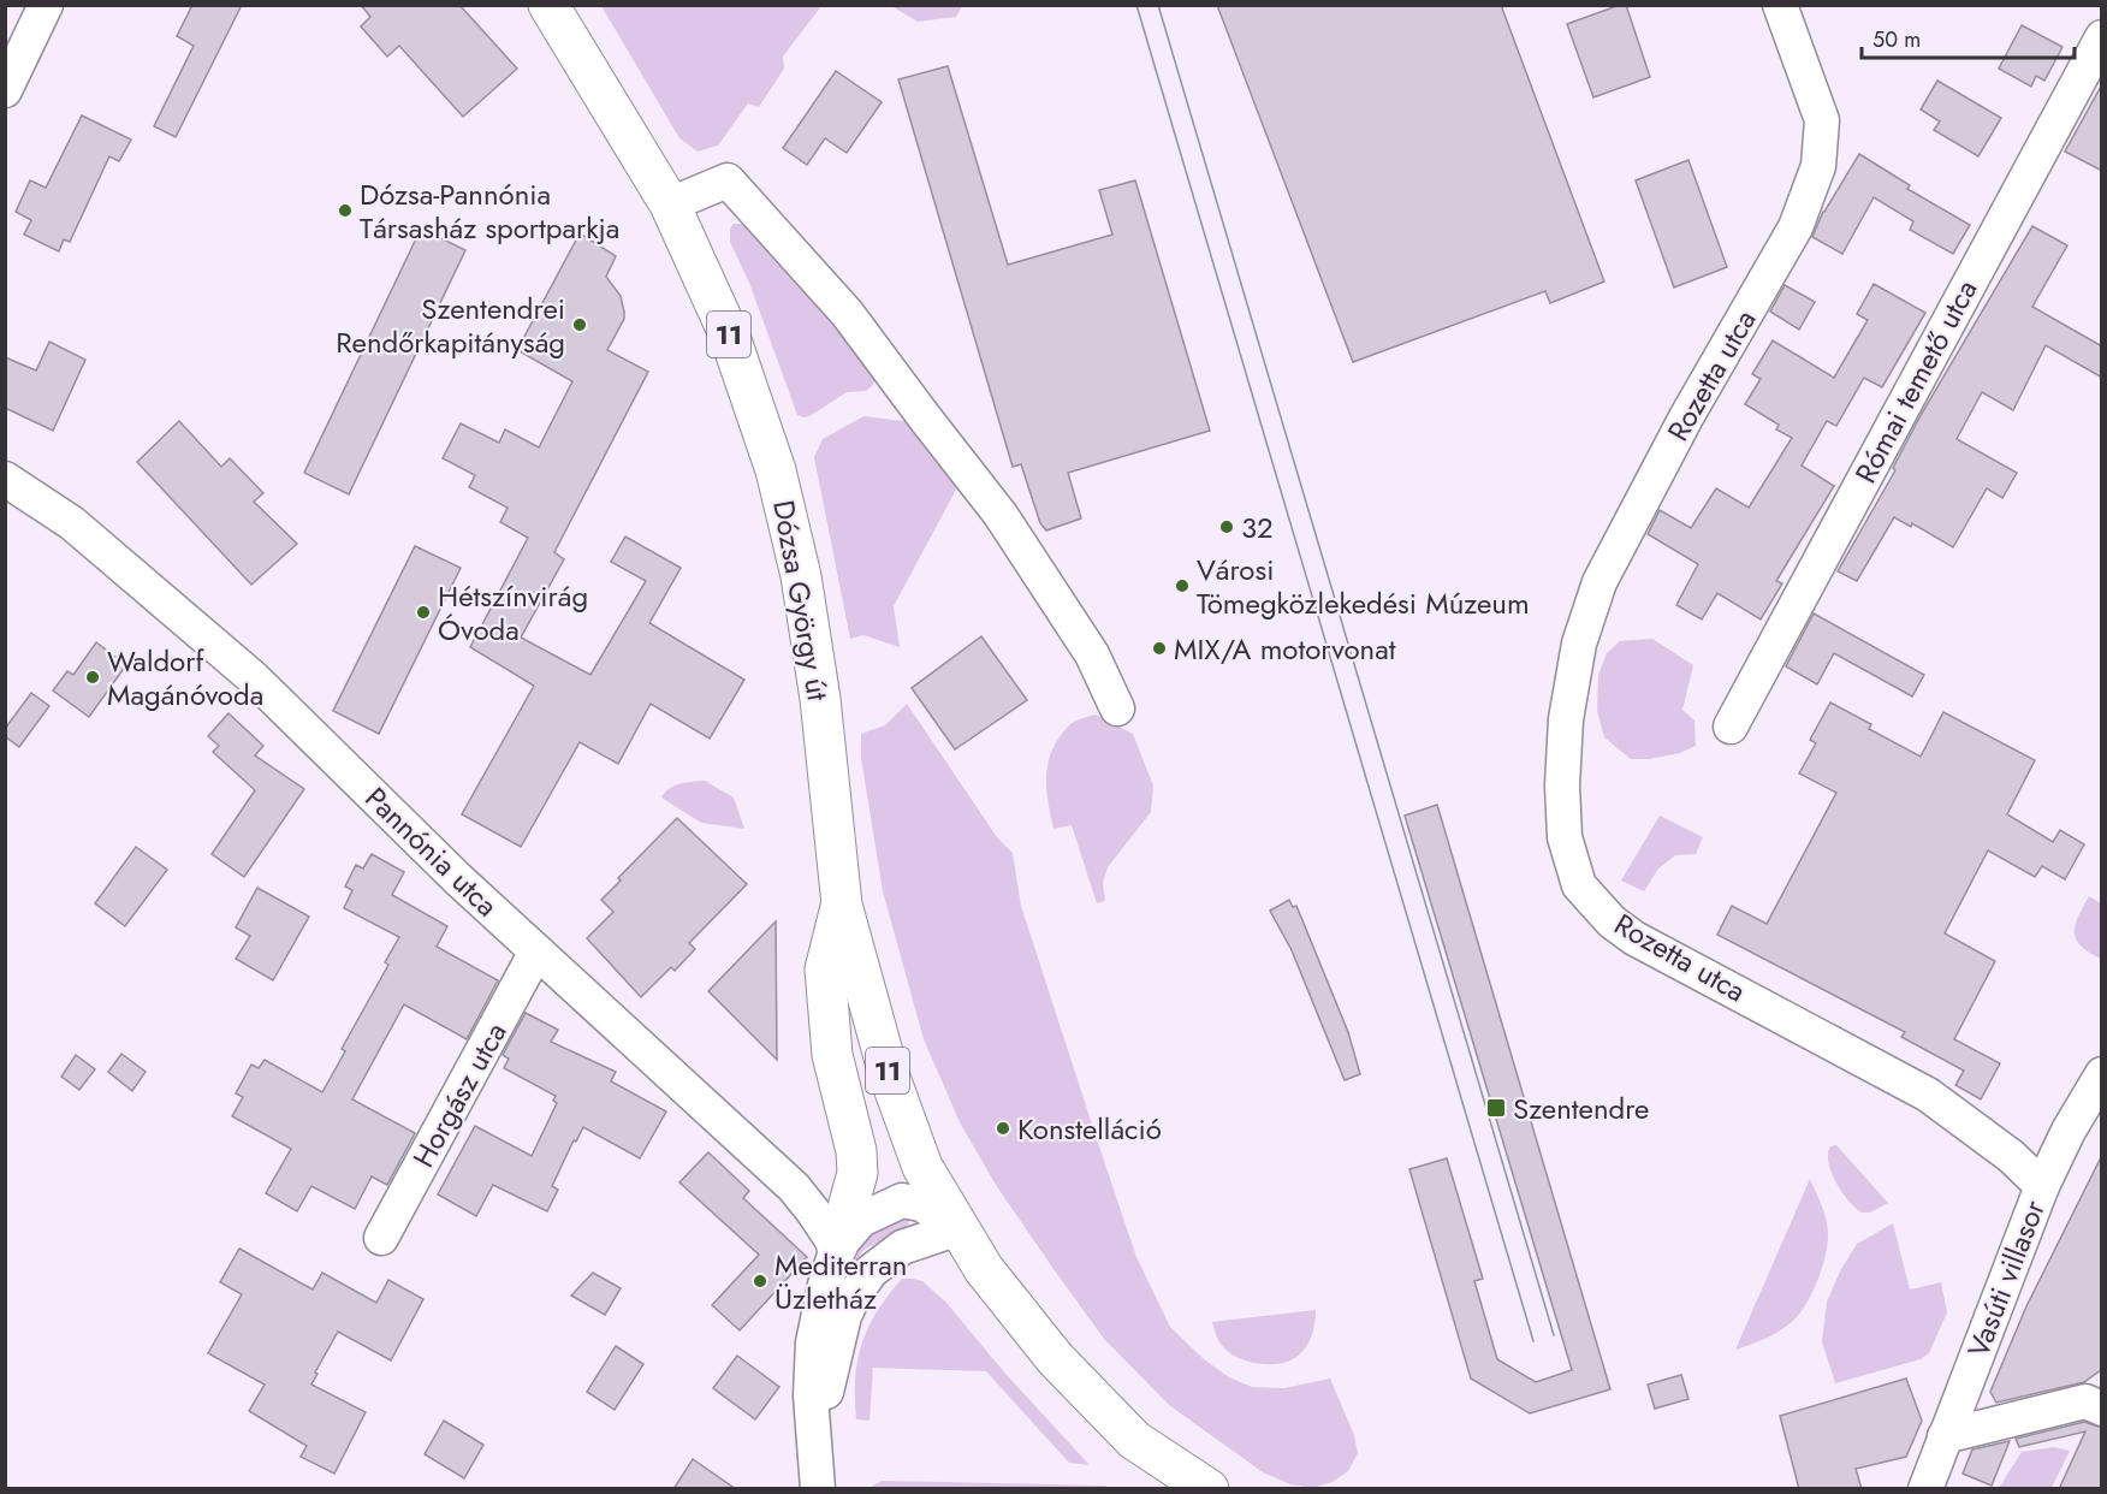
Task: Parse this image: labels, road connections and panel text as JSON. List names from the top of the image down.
{
  "streets": {
    "main road": ["11", "Dózsa György út"],
    "street": [
      "Rozetta utca",
      "Római temető utca",
      "Pannónia utca",
      "Horgász utca",
      "Vasúti villasor"
    ]
  },
  "crossings": [
    ["11", "Dózsa György út"],
    ["Rozetta utca", "Vasúti villasor"],
    ["Pannónia utca", "Horgász utca"]
  ],
  "places": {
    "other": [
      "Dózsa-Pannónia Társasház sportparkja",
      "Szentendrei Rendőrkapitányság",
      "32",
      "Városi Tömegközlekedési Múzeum",
      "Hétszínvirág Óvoda",
      "MIX/A motorvonat",
      "Waldorf Magánóvoda",
      "Konstelláció",
      "Mediterran Üzletház"
    ],
    "transit": ["Szentendre"]
  },
  "scale_bar": "50 m"
}
